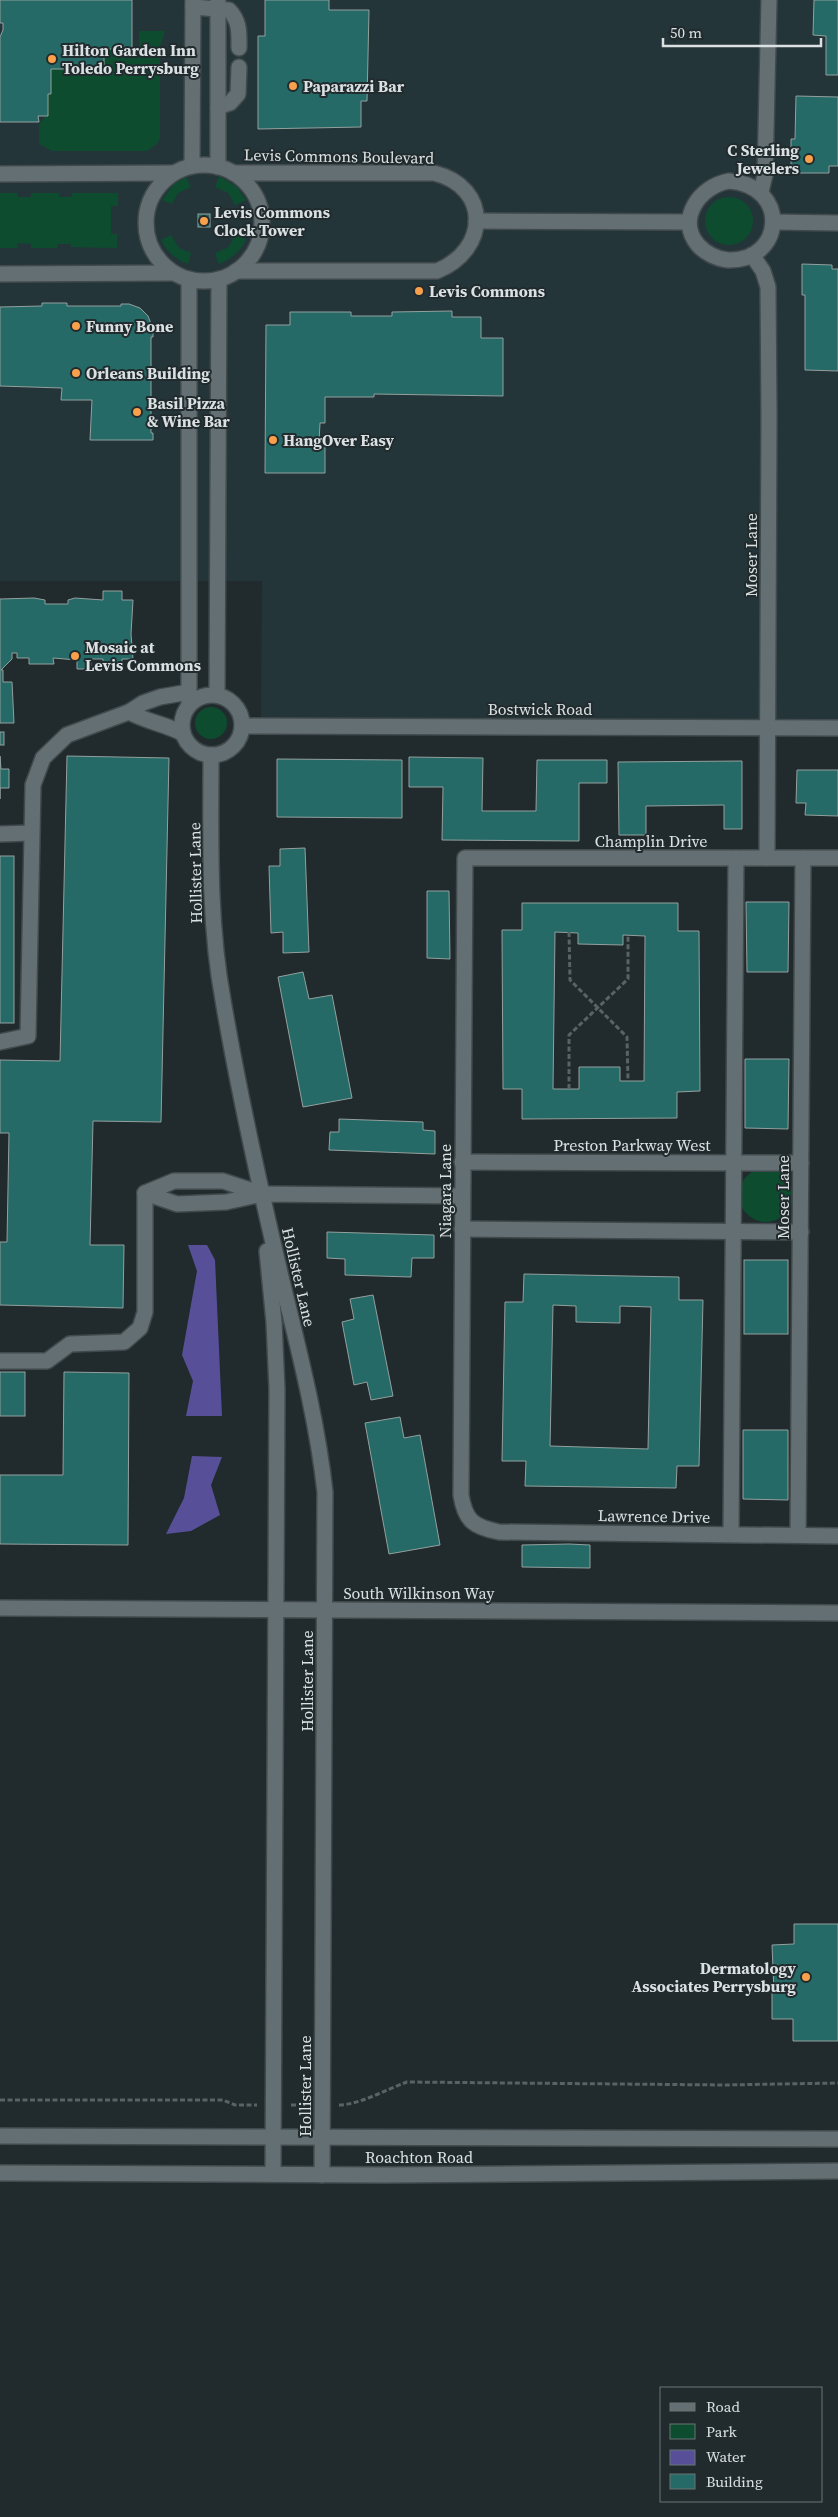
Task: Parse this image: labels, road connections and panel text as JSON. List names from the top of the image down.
{
  "streets": {
    "street": [
      "Levis Commons Boulevard",
      "Moser Lane",
      "Bostwick Road",
      "Champlin Drive",
      "Hollister Lane",
      "Preston Parkway West",
      "Niagara Lane",
      "Lawrence Drive",
      "South Wilkinson Way",
      "Roachton Road"
    ]
  },
  "crossings": [
    ["Moser Lane", "Bostwick Road"],
    ["Moser Lane", "Champlin Drive"],
    ["Moser Lane", "Preston Parkway West"],
    ["Moser Lane", "Lawrence Drive"],
    ["Bostwick Road", "Hollister Lane"],
    ["Champlin Drive", "Niagara Lane"],
    ["Hollister Lane", "South Wilkinson Way"],
    ["Hollister Lane", "Roachton Road"],
    ["Preston Parkway West", "Niagara Lane"],
    ["Niagara Lane", "Lawrence Drive"]
  ],
  "places": [
    "Hilton Garden Inn Toledo Perrysburg",
    "Paparazzi Bar",
    "C Sterling Jewelers",
    "Levis Commons Clock Tower",
    "Levis Commons",
    "Funny Bone",
    "Orleans Building",
    "Basil Pizza & Wine Bar",
    "HangOver Easy",
    "Mosaic at Levis Commons",
    "Dermatology Associates Perrysburg"
  ],
  "legend": [
    "Road",
    "Park",
    "Water",
    "Building"
  ],
  "scale_bar": "50 m"
}
